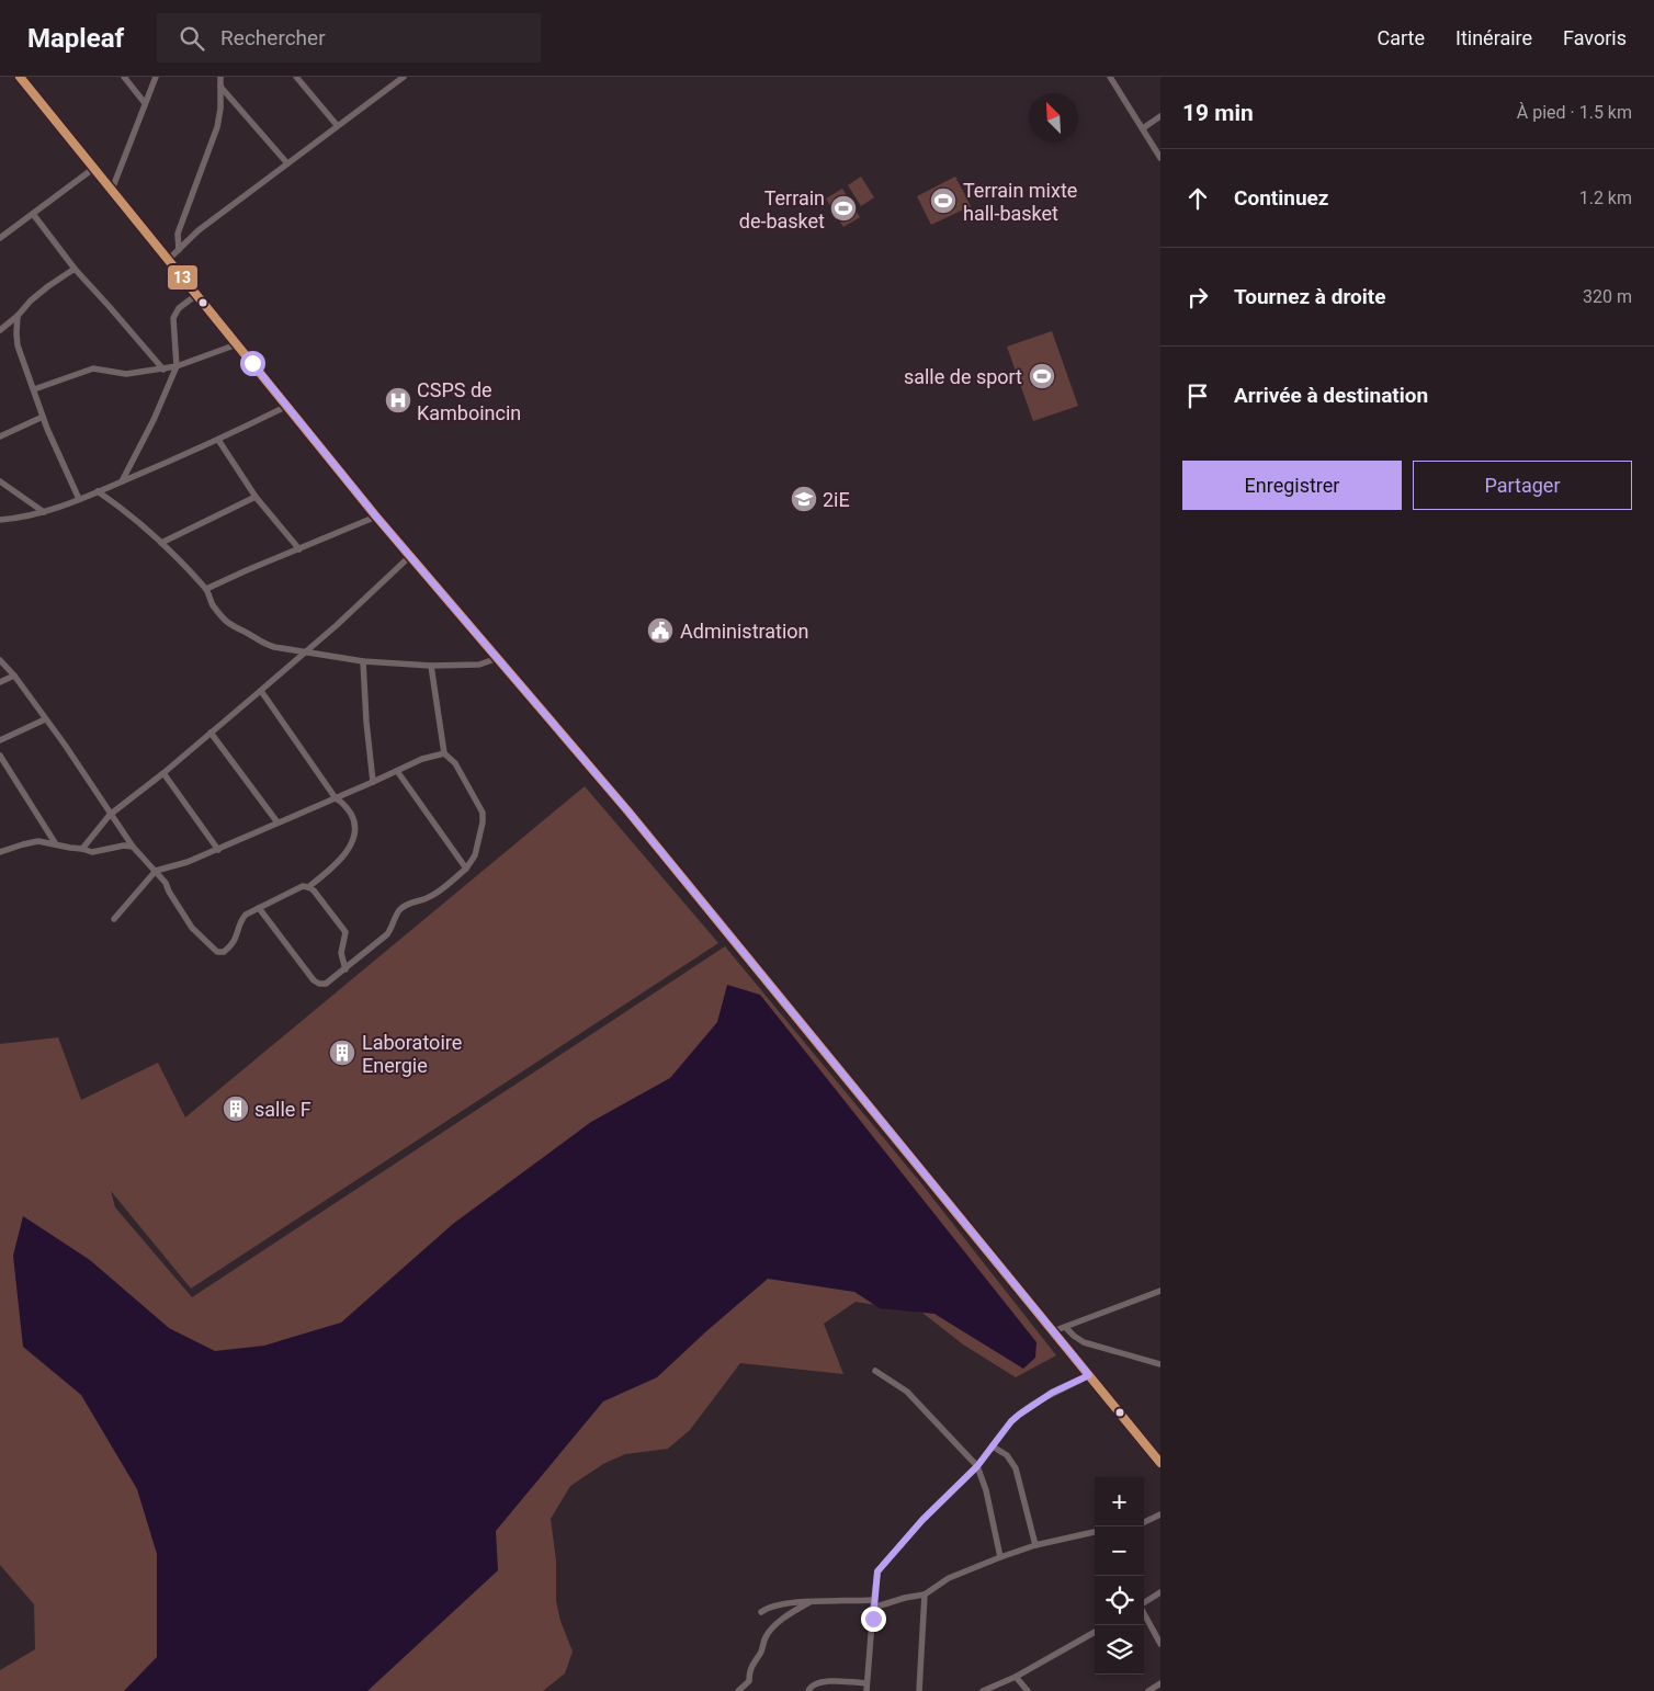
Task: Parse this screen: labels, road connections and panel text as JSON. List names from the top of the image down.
{
  "places": {
    "sports": ["Terrain mixte hall-basket", "Terrain de-basket", "salle de sport"],
    "hospital": ["CSPS de Kamboincin"],
    "school or university": ["2iE"],
    "public building": ["Administration"],
    "building": ["Laboratoire Energie", "salle F"]
  },
  "lines": ["transit line 13"],
  "north": "top left",
  "page": {
    "header": "Mapleaf",
    "search": "Rechercher",
    "nav": ["Carte", "Itinéraire", "Favoris"],
    "heading": ["19 min", "À pied · 1.5 km"],
    "list": [
      ["Continuez", "1.2 km"],
      ["Tournez à droite", "320 m"],
      "Arrivée à destination"
    ],
    "buttons": ["Enregistrer", "Partager"],
    "map_buttons": ["+", "−"]
  }
}
